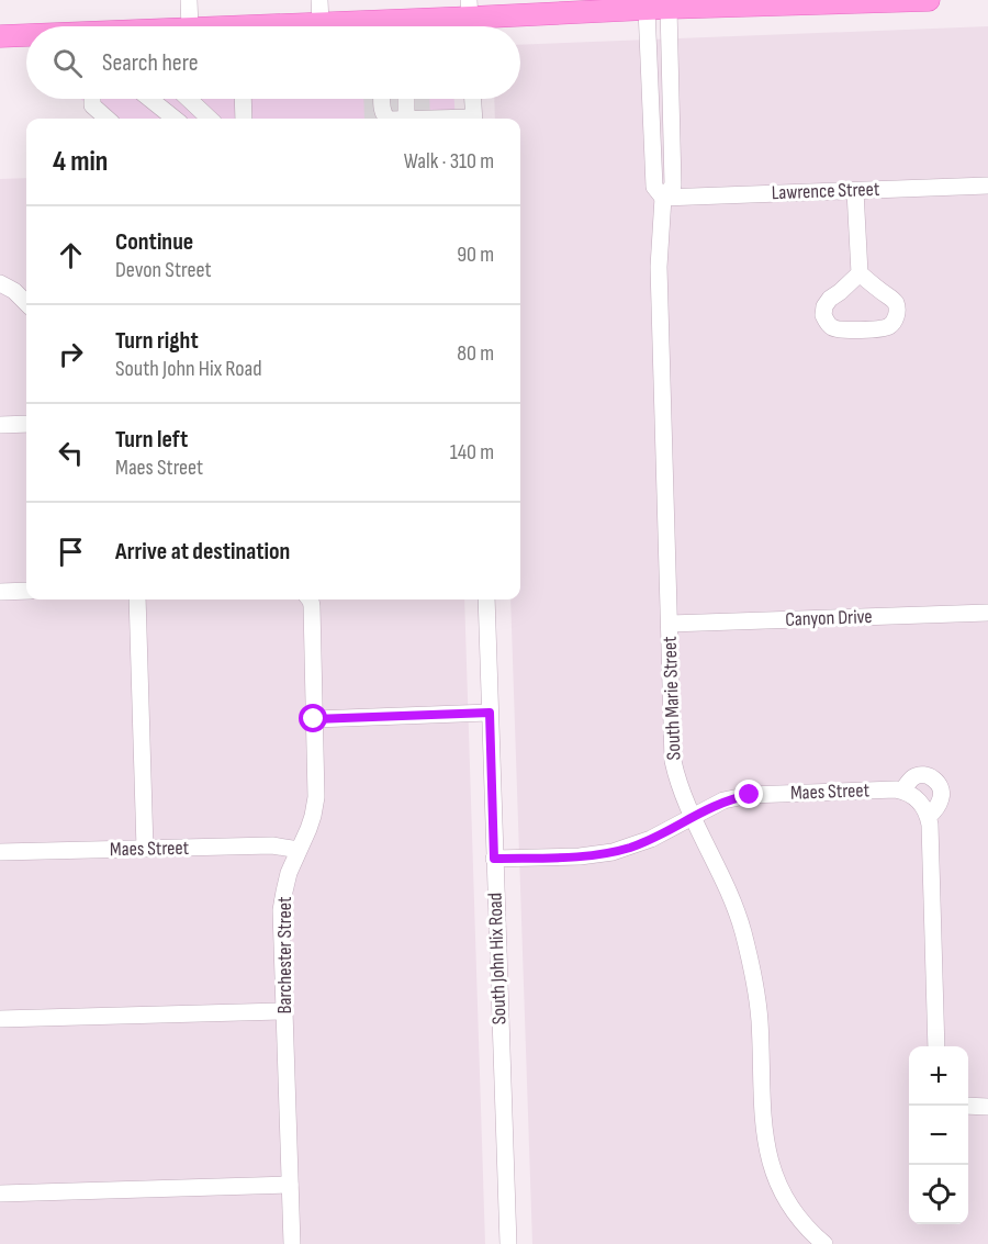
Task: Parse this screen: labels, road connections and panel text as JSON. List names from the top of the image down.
{
  "streets": {
    "street": [
      "Lawrence Street",
      "Canyon Drive",
      "South Marie Street",
      "Maes Street",
      "Barchester Street",
      "South John Hix Road"
    ]
  },
  "crossings": [
    ["Lawrence Street", "South Marie Street"],
    ["Canyon Drive", "South Marie Street"],
    ["South Marie Street", "Maes Street"],
    ["Maes Street", "Barchester Street"],
    ["Maes Street", "South John Hix Road"]
  ],
  "page": {
    "search": "Search here",
    "heading": ["4 min", "Walk · 310 m"],
    "list": [
      ["Continue", "Devon Street", "90 m"],
      ["Turn right", "South John Hix Road", "80 m"],
      ["Turn left", "Maes Street", "140 m"],
      "Arrive at destination"
    ],
    "map_buttons": ["+", "−"]
  }
}
